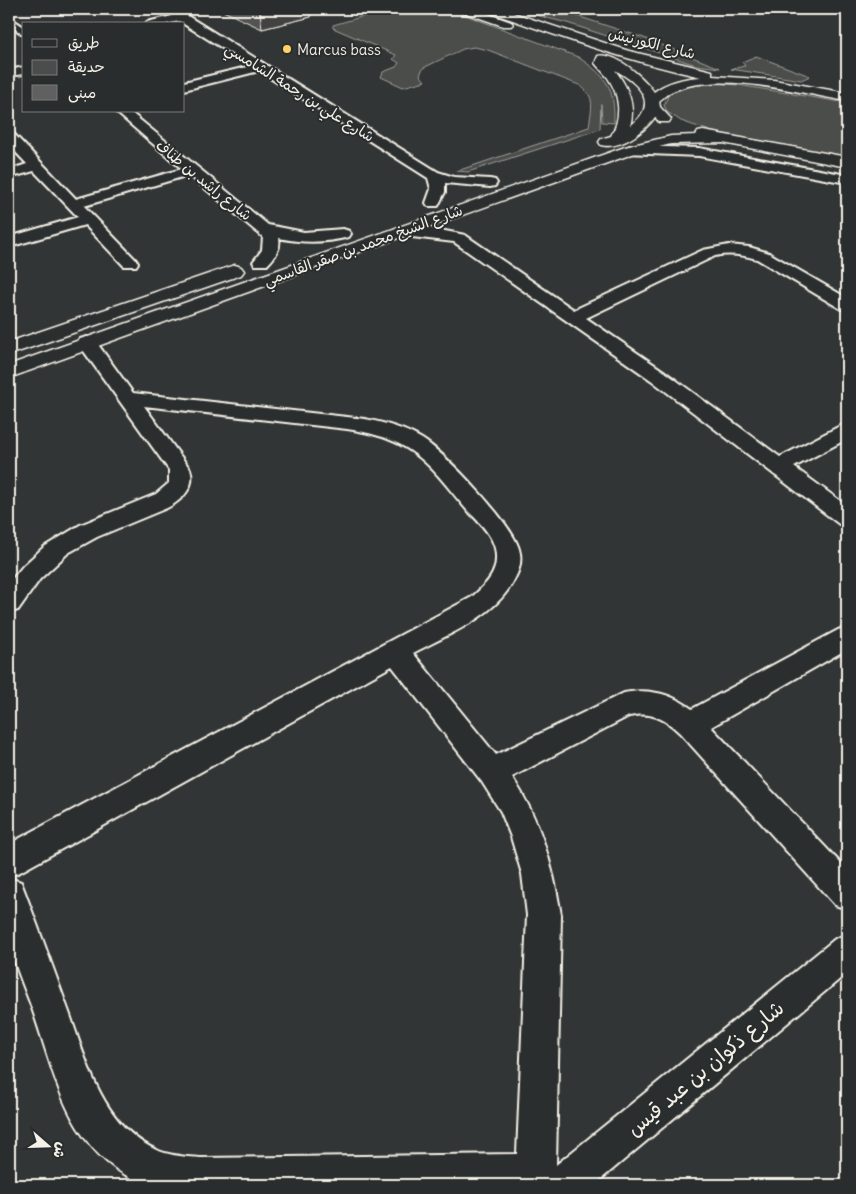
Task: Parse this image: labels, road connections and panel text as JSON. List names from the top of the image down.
{
  "streets": {
    "main road": ["شارع الكورنيش", "شارع الشيخ محمد بن صقر القاسمي"],
    "street": ["شارع علي بن رحمة الشامسي", "شارع راشد بن طناف", "شارع ذكوان بن عبد قيس"]
  },
  "crossings": [
    ["شارع الكورنيش", "شارع الشيخ محمد بن صقر القاسمي"],
    ["شارع علي بن رحمة الشامسي", "شارع الشيخ محمد بن صقر القاسمي"],
    ["شارع راشد بن طناف", "شارع الشيخ محمد بن صقر القاسمي"]
  ],
  "places": ["Marcus bass"],
  "legend": ["طريق", "حديقة", "مبنى"],
  "north": "right"
}
